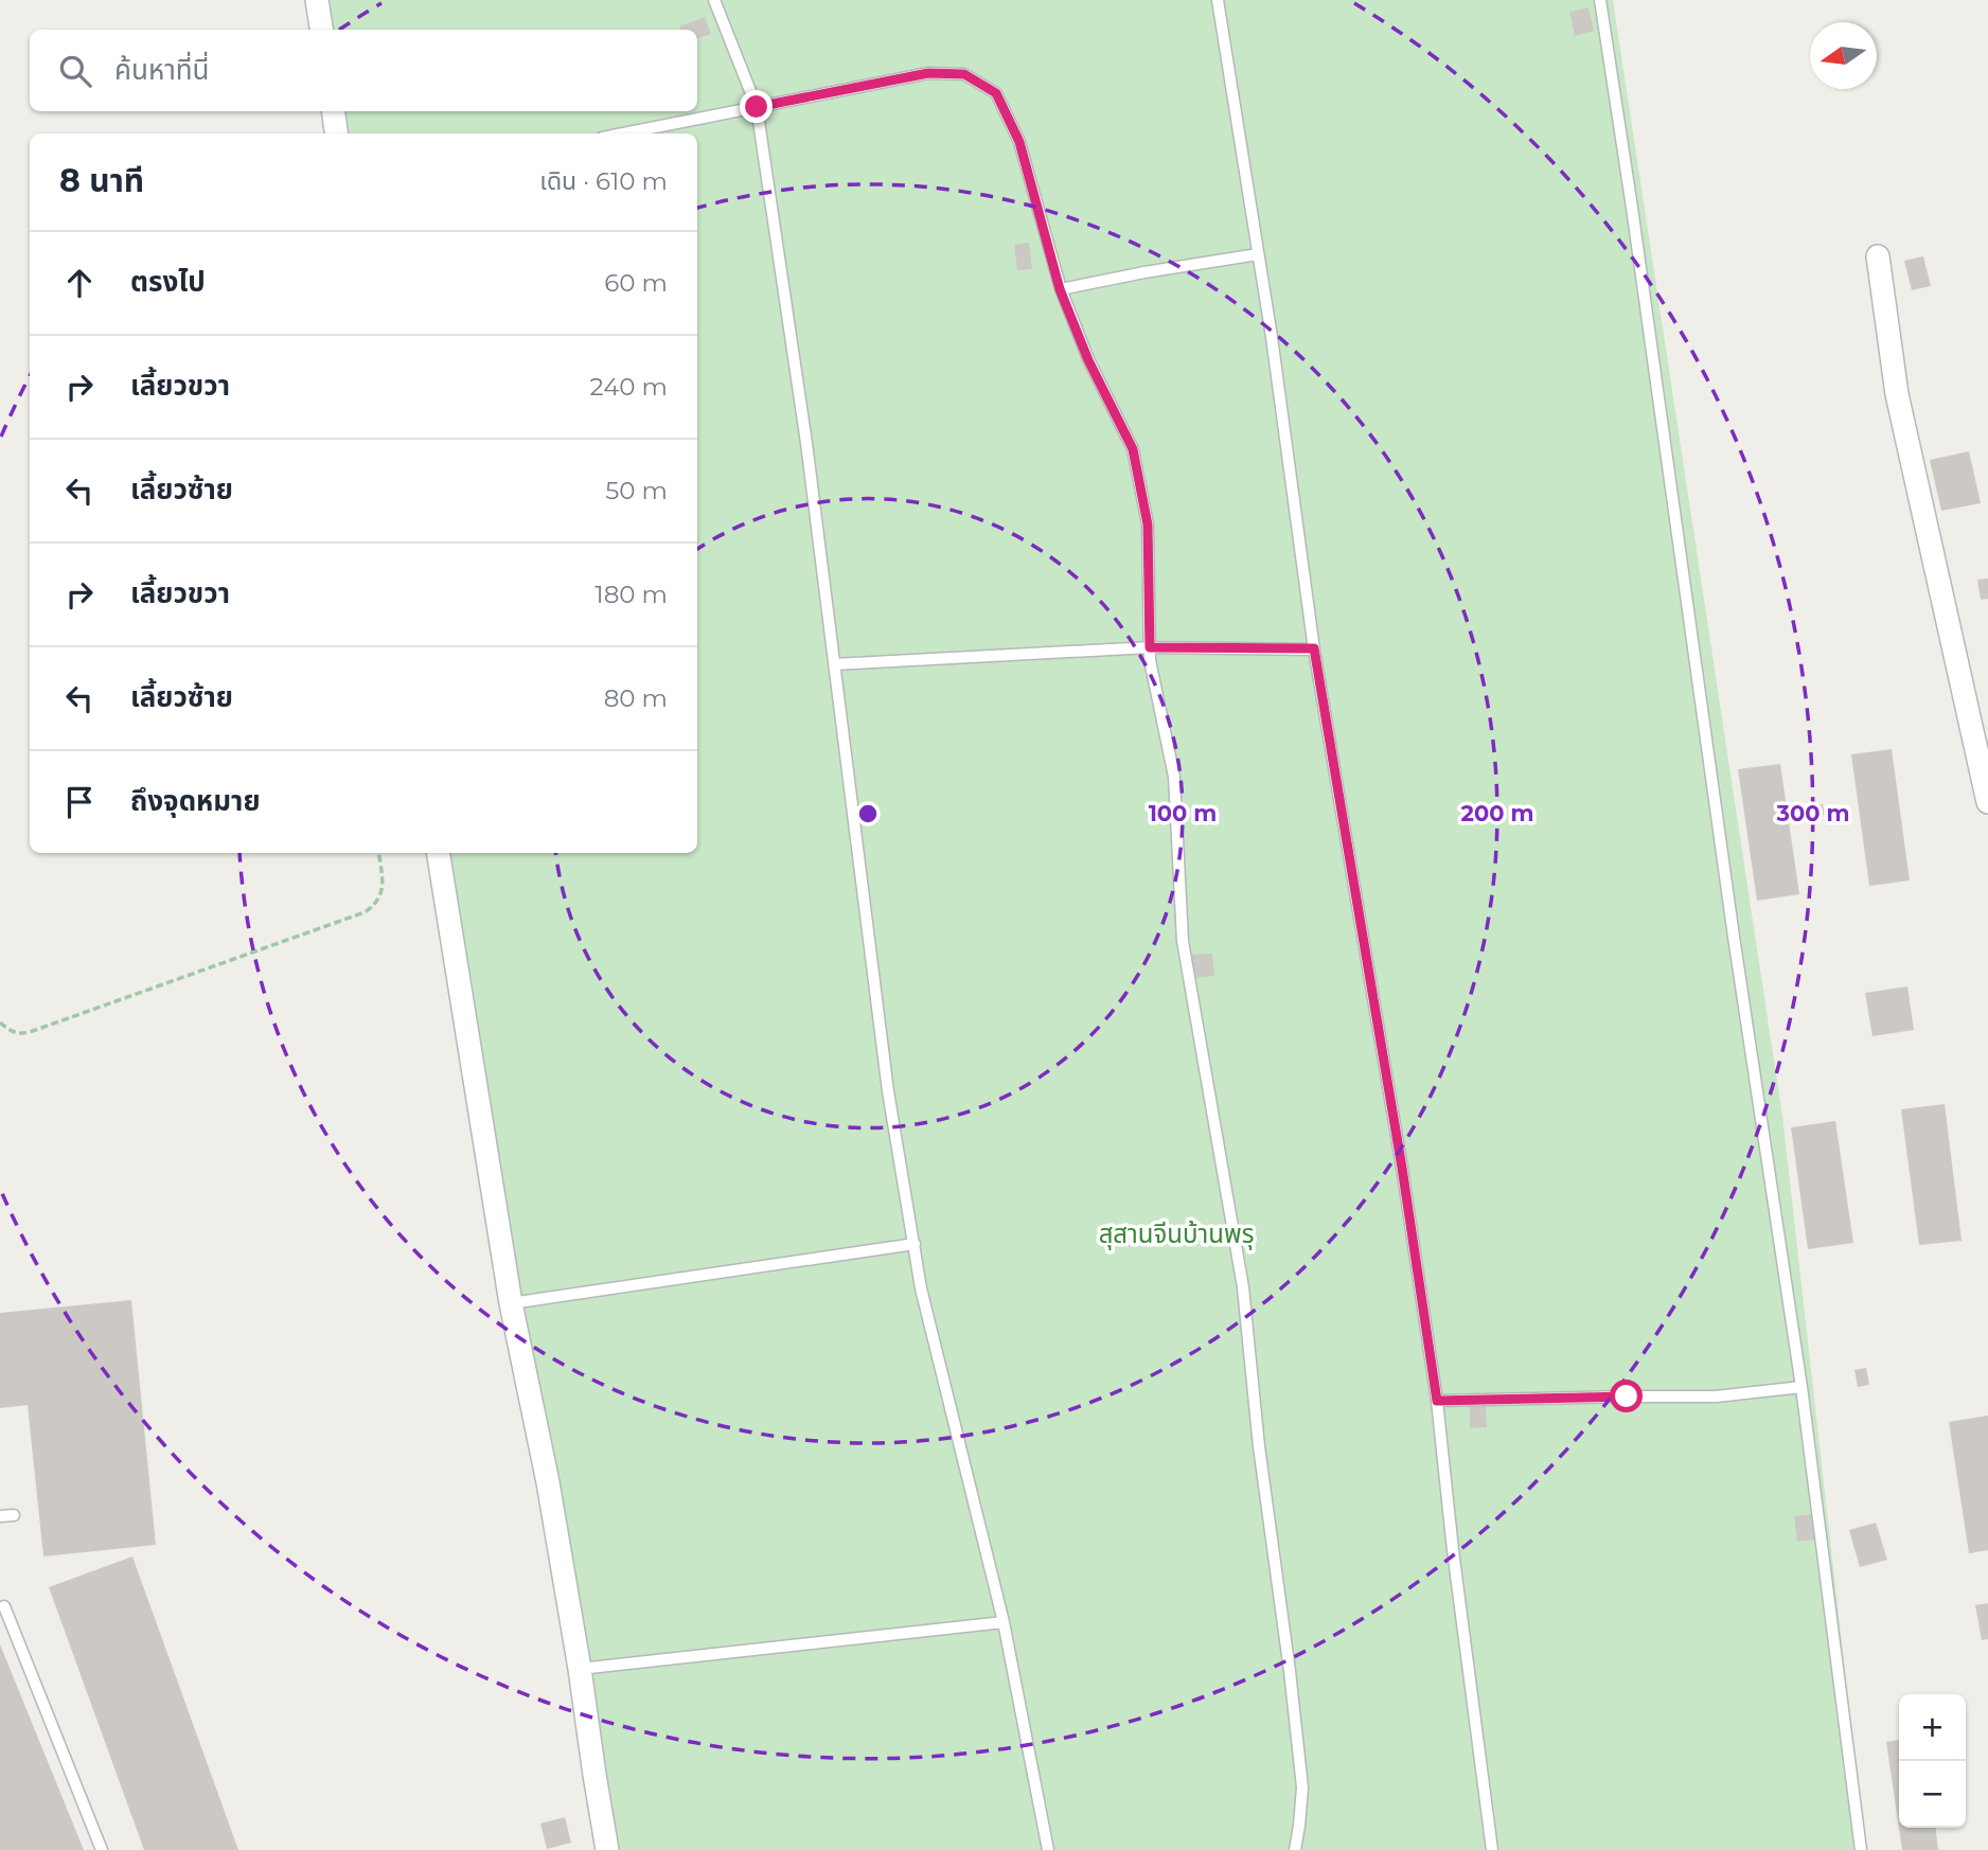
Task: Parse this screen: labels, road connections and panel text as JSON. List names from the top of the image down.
{
  "parks": ["สุสานจีนบ้านพรุ"],
  "north": "left",
  "page": {
    "search": "ค้นหาที่นี่",
    "heading": ["8 นาที", "เดิน · 610 m"],
    "list": [
      ["ตรงไป", "60 m"],
      ["เลี้ยวขวา", "240 m"],
      ["เลี้ยวซ้าย", "50 m"],
      ["เลี้ยวขวา", "180 m"],
      ["เลี้ยวซ้าย", "80 m"],
      "ถึงจุดหมาย"
    ],
    "map_buttons": ["+", "−"]
  },
  "rings": ["100 m", "200 m", "300 m"]
}
